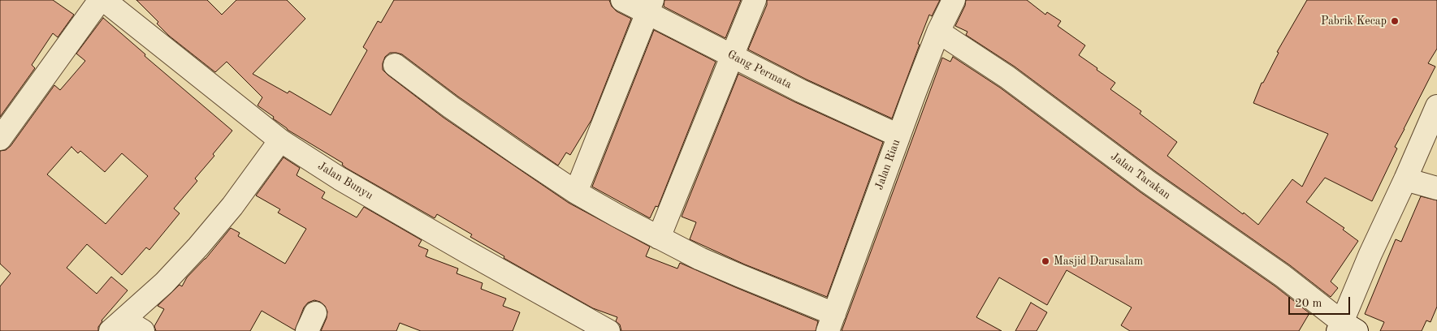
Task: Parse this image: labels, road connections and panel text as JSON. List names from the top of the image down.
{
  "streets": {
    "street": [
      "Gang Permata",
      "Jalan Riau",
      "Jalan Tarakan",
      "Jalan Bunyu"
    ]
  },
  "crossings": [
    ["Gang Permata", "Jalan Riau"],
    ["Jalan Riau", "Jalan Tarakan"]
  ],
  "places": ["Pabrik Kecap", "Masjid Darusalam"],
  "scale_bar": "20 m"
}
